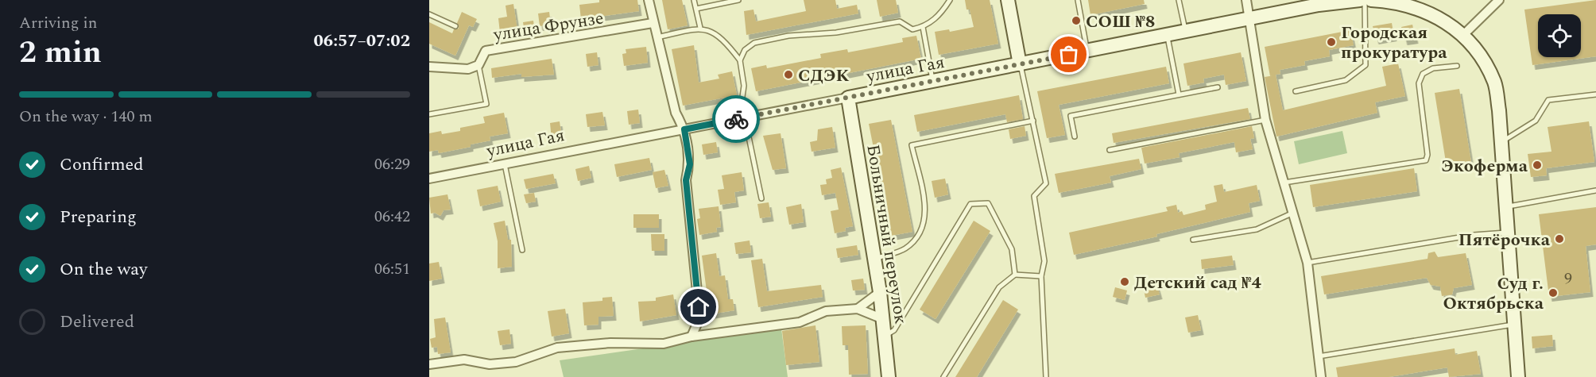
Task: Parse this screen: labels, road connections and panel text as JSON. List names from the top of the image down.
{
  "streets": {
    "main road": ["улица Гая", "Больничный переулок"],
    "street": ["улица Фрунзе"]
  },
  "crossings": [
    ["улица Гая", "Больничный переулок"]
  ],
  "places": [
    "СОШ №8",
    "Городская прокуратура",
    "СДЭК",
    "Экоферма",
    "Пятёрочка",
    "Детский сад №4",
    "Суд г. Октябрьска"
  ],
  "house_numbers": ["9"],
  "page": {
    "heading": ["2 min", "Arriving in", "06:57–07:02"],
    "bar": "On the way · 140 m",
    "list": [
      ["Confirmed", "06:29"],
      ["Preparing", "06:42"],
      ["On the way", "06:51"],
      "Delivered"
    ]
  }
}
